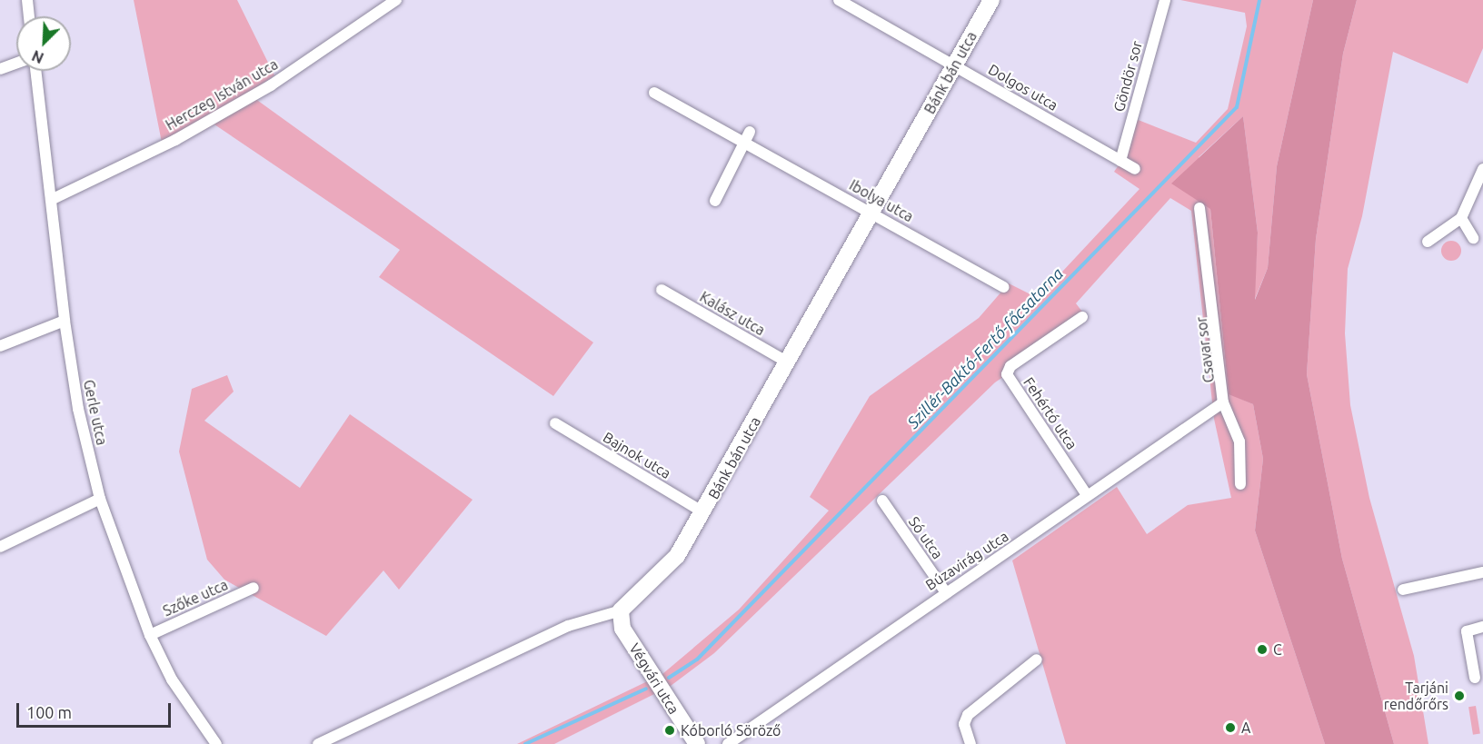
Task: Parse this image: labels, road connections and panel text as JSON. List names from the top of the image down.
{
  "streets": {
    "street": [
      "Bánk bán utca",
      "Göndör sor",
      "Dolgos utca",
      "Herczeg István utca",
      "Ibolya utca",
      "Kalász utca",
      "Csavar sor",
      "Gerle utca",
      "Fehértó utca",
      "Bajnok utca",
      "Só utca",
      "Búzavirág utca",
      "Szőke utca",
      "Végvári utca"
    ]
  },
  "crossings": [
    ["Bánk bán utca", "Dolgos utca"],
    ["Bánk bán utca", "Ibolya utca"],
    ["Bánk bán utca", "Kalász utca"],
    ["Bánk bán utca", "Bajnok utca"],
    ["Bánk bán utca", "Végvári utca"],
    ["Göndör sor", "Dolgos utca"],
    ["Herczeg István utca", "Gerle utca"],
    ["Csavar sor", "Búzavirág utca"],
    ["Gerle utca", "Szőke utca"],
    ["Fehértó utca", "Búzavirág utca"],
    ["Só utca", "Búzavirág utca"]
  ],
  "water": ["Szillér-Baktó-Fertő-főcsatorna"],
  "places": [
    "C",
    "Tarjáni rendőrőrs",
    "A",
    "Kóborló Söröző"
  ],
  "scale_bar": "100 m",
  "north": "bottom left"
}
